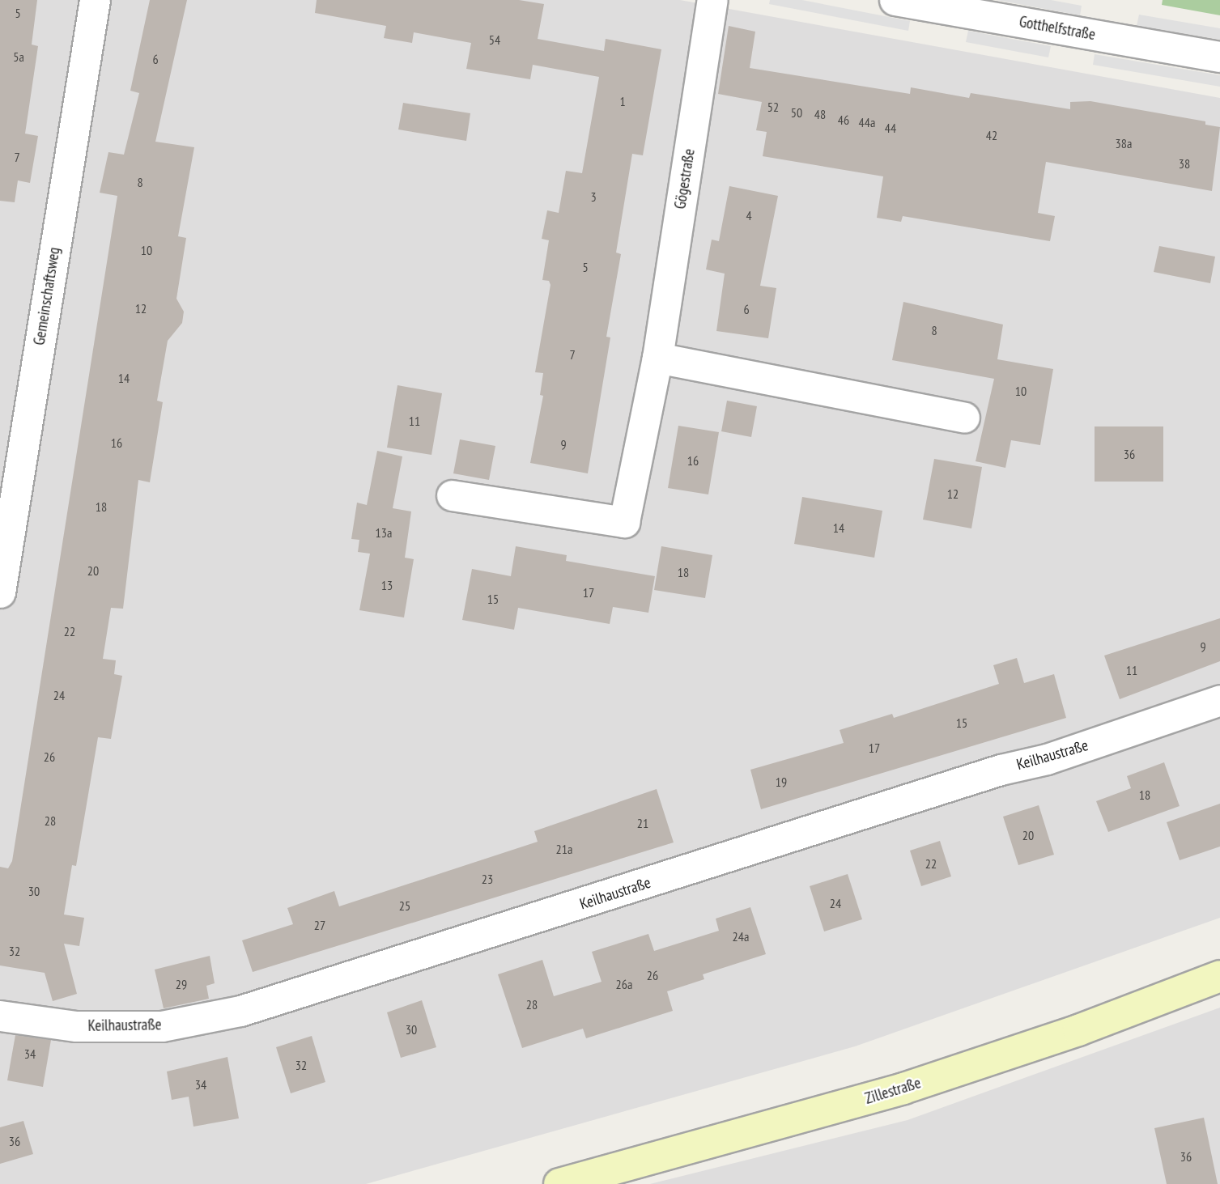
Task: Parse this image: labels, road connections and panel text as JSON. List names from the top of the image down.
{
  "streets": {
    "main road": ["Zillestraße"],
    "street": [
      "Gotthelfstraße",
      "Gögestraße",
      "Gemeinschaftsweg",
      "Keilhaustraße"
    ]
  },
  "house_numbers": [
    "5",
    "54",
    "5a",
    "6",
    "1",
    "52",
    "50",
    "48",
    "46",
    "44a",
    "44",
    "42",
    "38a",
    "7",
    "38",
    "8",
    "3",
    "4",
    "10",
    "5",
    "12",
    "6",
    "8",
    "7",
    "14",
    "10",
    "11",
    "16",
    "9",
    "36",
    "16",
    "12",
    "18",
    "14",
    "13a",
    "20",
    "18",
    "13",
    "17",
    "15",
    "22",
    "9",
    "11",
    "24",
    "15",
    "17",
    "26",
    "19",
    "18",
    "28",
    "21",
    "20",
    "21a",
    "22",
    "23",
    "30",
    "24",
    "25",
    "27",
    "24a",
    "32",
    "26",
    "29",
    "26a",
    "28",
    "30",
    "34",
    "32",
    "34",
    "36",
    "36"
  ]
}
